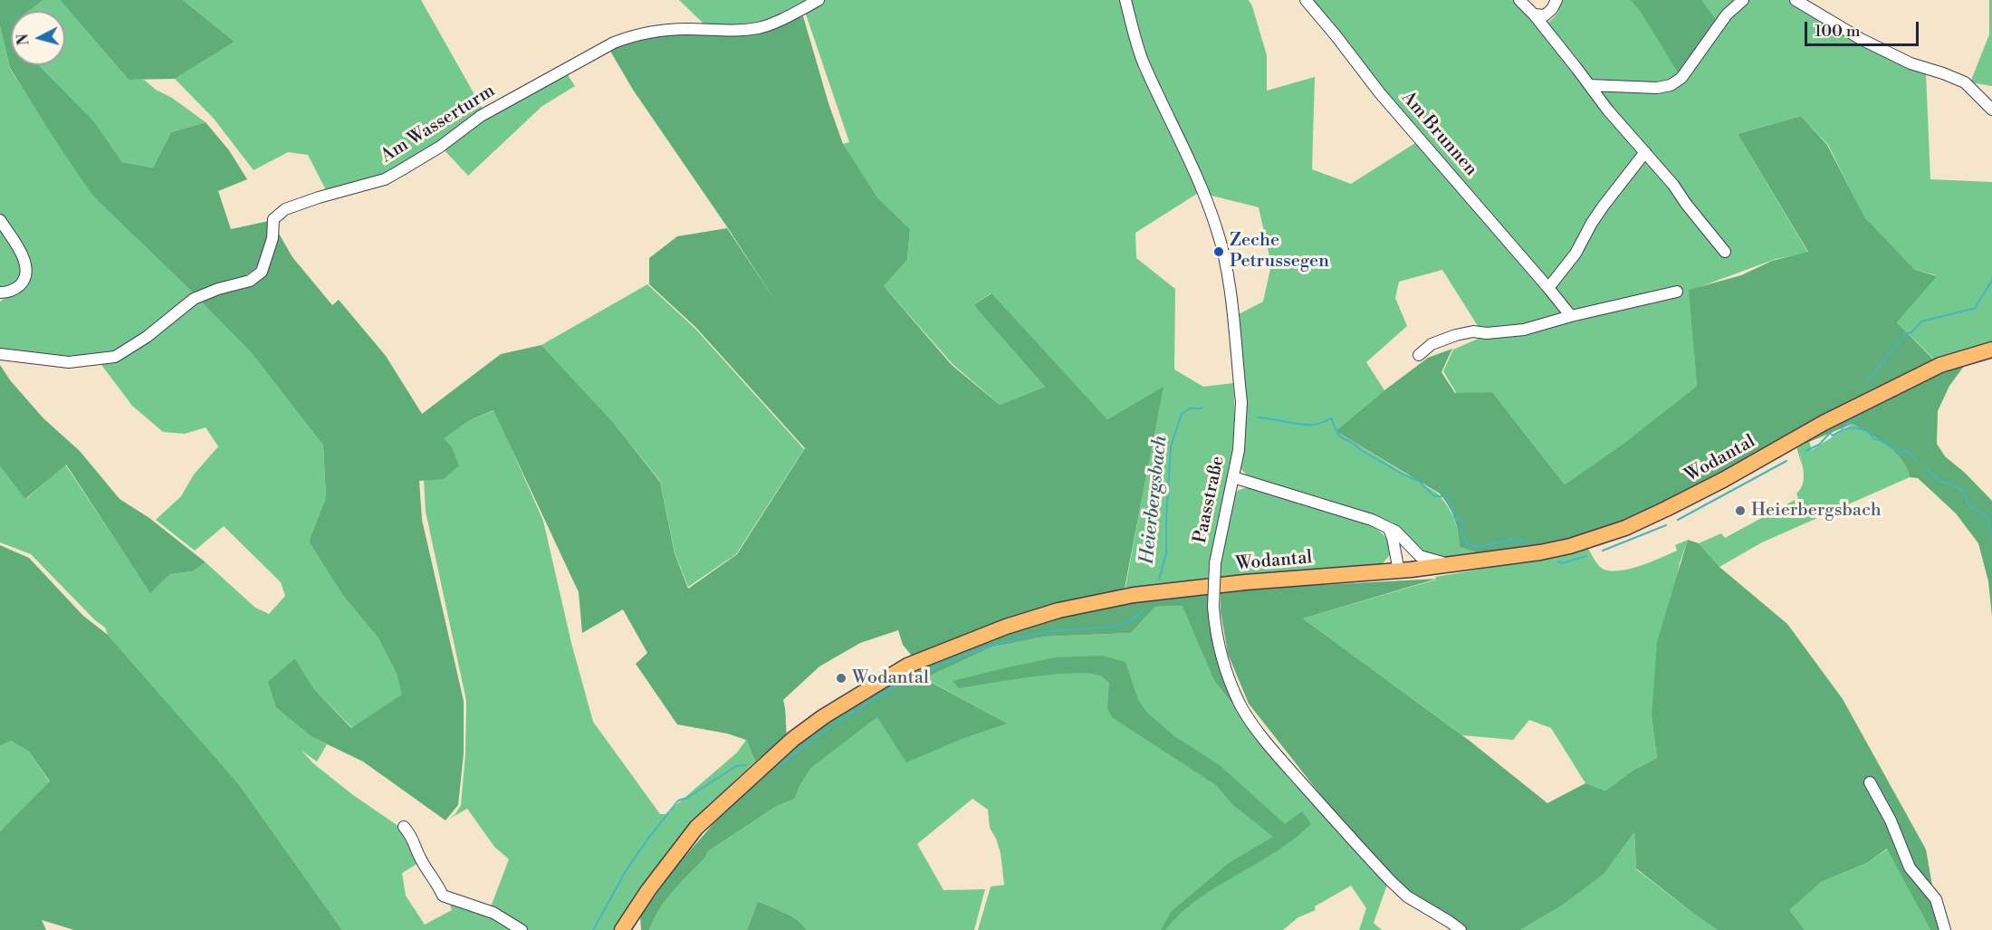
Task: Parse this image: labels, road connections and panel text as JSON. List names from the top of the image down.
{
  "streets": {
    "main road": ["Wodantal"],
    "street": ["Am Wasserturm", "Am Brunnen", "Paasstraße"]
  },
  "crossings": [
    ["Wodantal", "Paasstraße"]
  ],
  "water": ["Heierbergsbach"],
  "places": ["Zeche Petrussegen", "Heierbergsbach", "Wodantal"],
  "scale_bar": "100 m",
  "north": "left"
}
